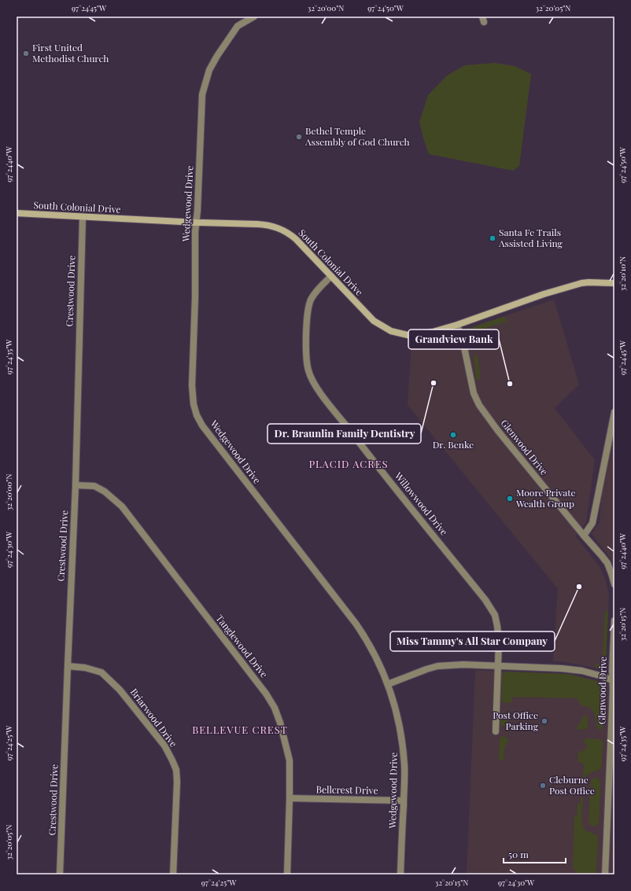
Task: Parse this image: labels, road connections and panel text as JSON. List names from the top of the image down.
{
  "streets": {
    "street": [
      "Wedgewood Drive",
      "South Colonial Drive",
      "Crestwood Drive",
      "Glenwood Drive",
      "Willowwood Drive",
      "Tanglewood Drive",
      "Briarwood Drive",
      "Bellcrest Drive"
    ]
  },
  "crossings": [
    ["Wedgewood Drive", "South Colonial Drive"],
    ["Wedgewood Drive", "Bellcrest Drive"],
    ["South Colonial Drive", "Crestwood Drive"],
    ["South Colonial Drive", "Glenwood Drive"],
    ["South Colonial Drive", "Willowwood Drive"],
    ["Crestwood Drive", "Tanglewood Drive"],
    ["Crestwood Drive", "Briarwood Drive"],
    ["Tanglewood Drive", "Bellcrest Drive"]
  ],
  "districts": ["PLACID ACRES", "BELLEVUE CREST"],
  "places": [
    "First United Methodist Church",
    "Bethel Temple Assembly of God Church",
    "Santa Fe Trails Assisted Living",
    "Dr. Braunlin Family Dentistry",
    "Grandview Bank",
    "Dr. Benke",
    "Moore Private Wealth Group",
    "Miss Tammy's All Star Company",
    "Post Office Parking",
    "Cleburne Post Office"
  ],
  "scale_bar": "50 m",
  "coordinates": [
    "97°24'45\"W",
    "32°20'00\"N",
    "97°24'50\"W",
    "32°20'05\"N",
    "97°24'40\"W",
    "32°20'10\"N",
    "97°24'35\"W",
    "97°24'30\"W",
    "32°20'15\"N",
    "97°24'25\"W"
  ]
}
